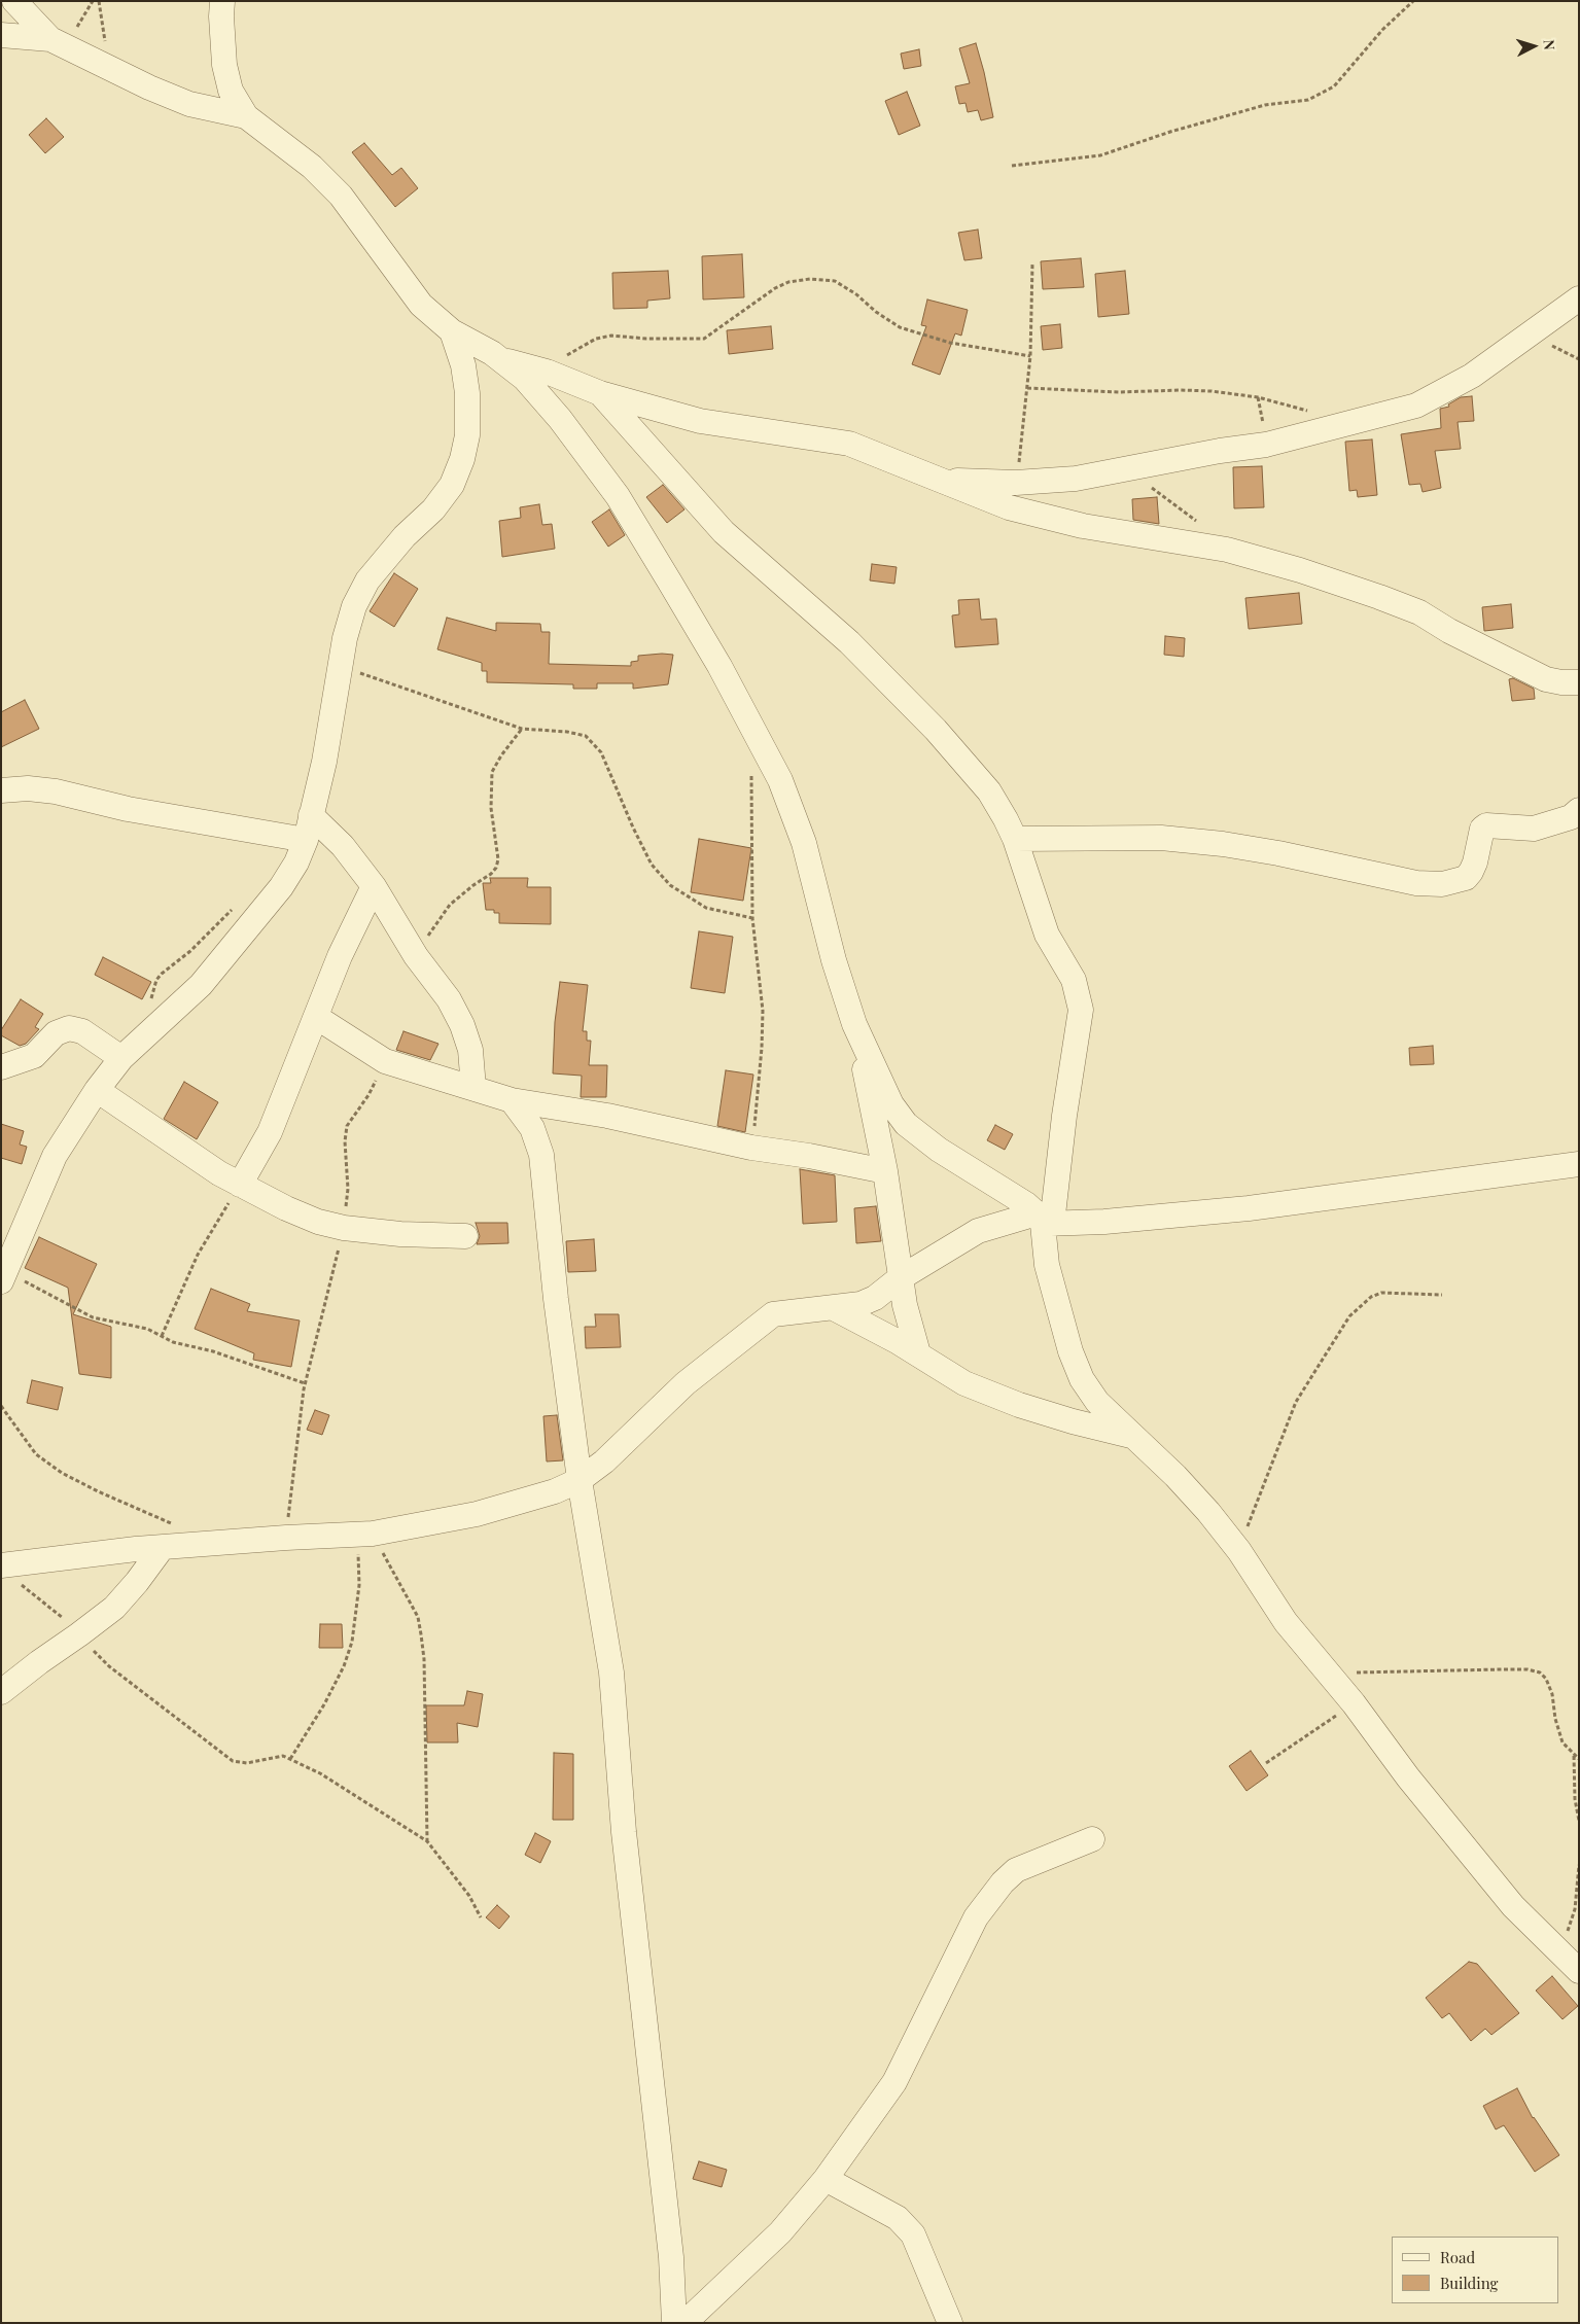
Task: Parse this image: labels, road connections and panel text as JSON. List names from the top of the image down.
{
  "legend": ["Road", "Building"],
  "north": "right"
}
